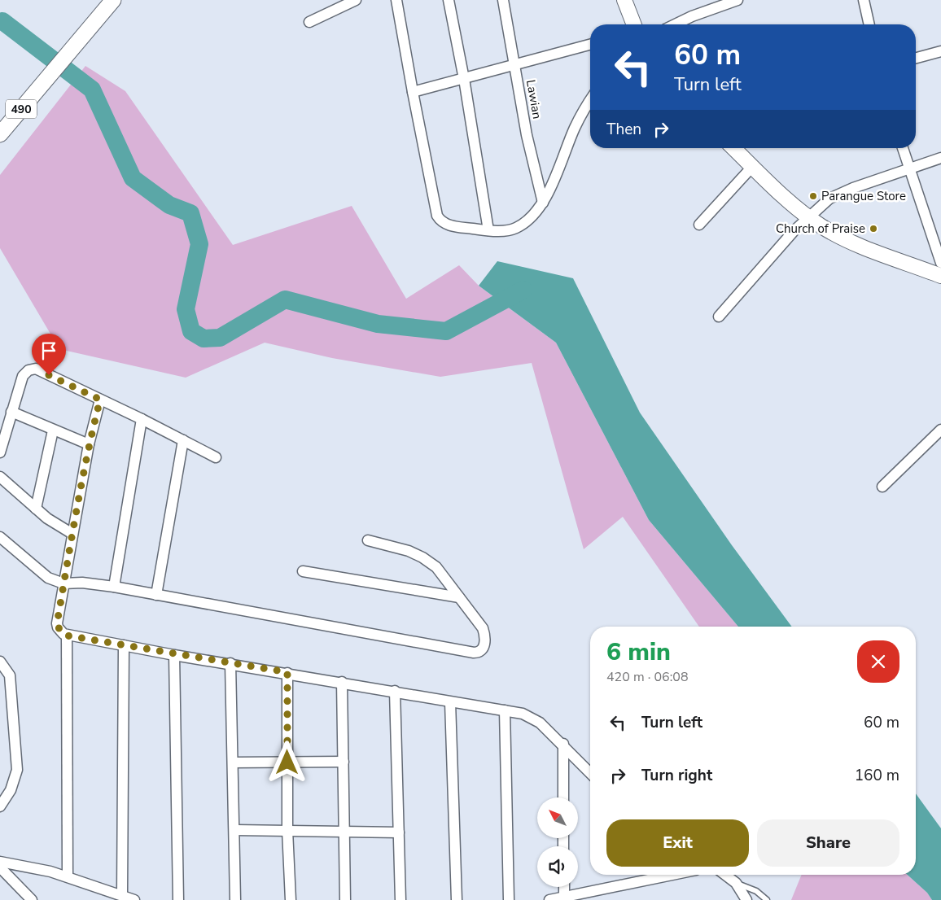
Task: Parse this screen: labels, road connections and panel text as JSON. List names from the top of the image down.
{
  "streets": {
    "main road": ["490"],
    "street": ["Lawian"]
  },
  "places": ["Parangue Store", "Church of Praise"],
  "north": "top left",
  "page": {
    "turn": ["60 m", "Turn left"],
    "then": "Then",
    "heading": ["6 min", "420 m · 06:08"],
    "list": [
      {
        "name": "Turn left",
        "value": "60 m"
      },
      {
        "name": "Turn right",
        "value": "160 m"
      }
    ],
    "buttons": ["Exit", "Share"]
  }
}
